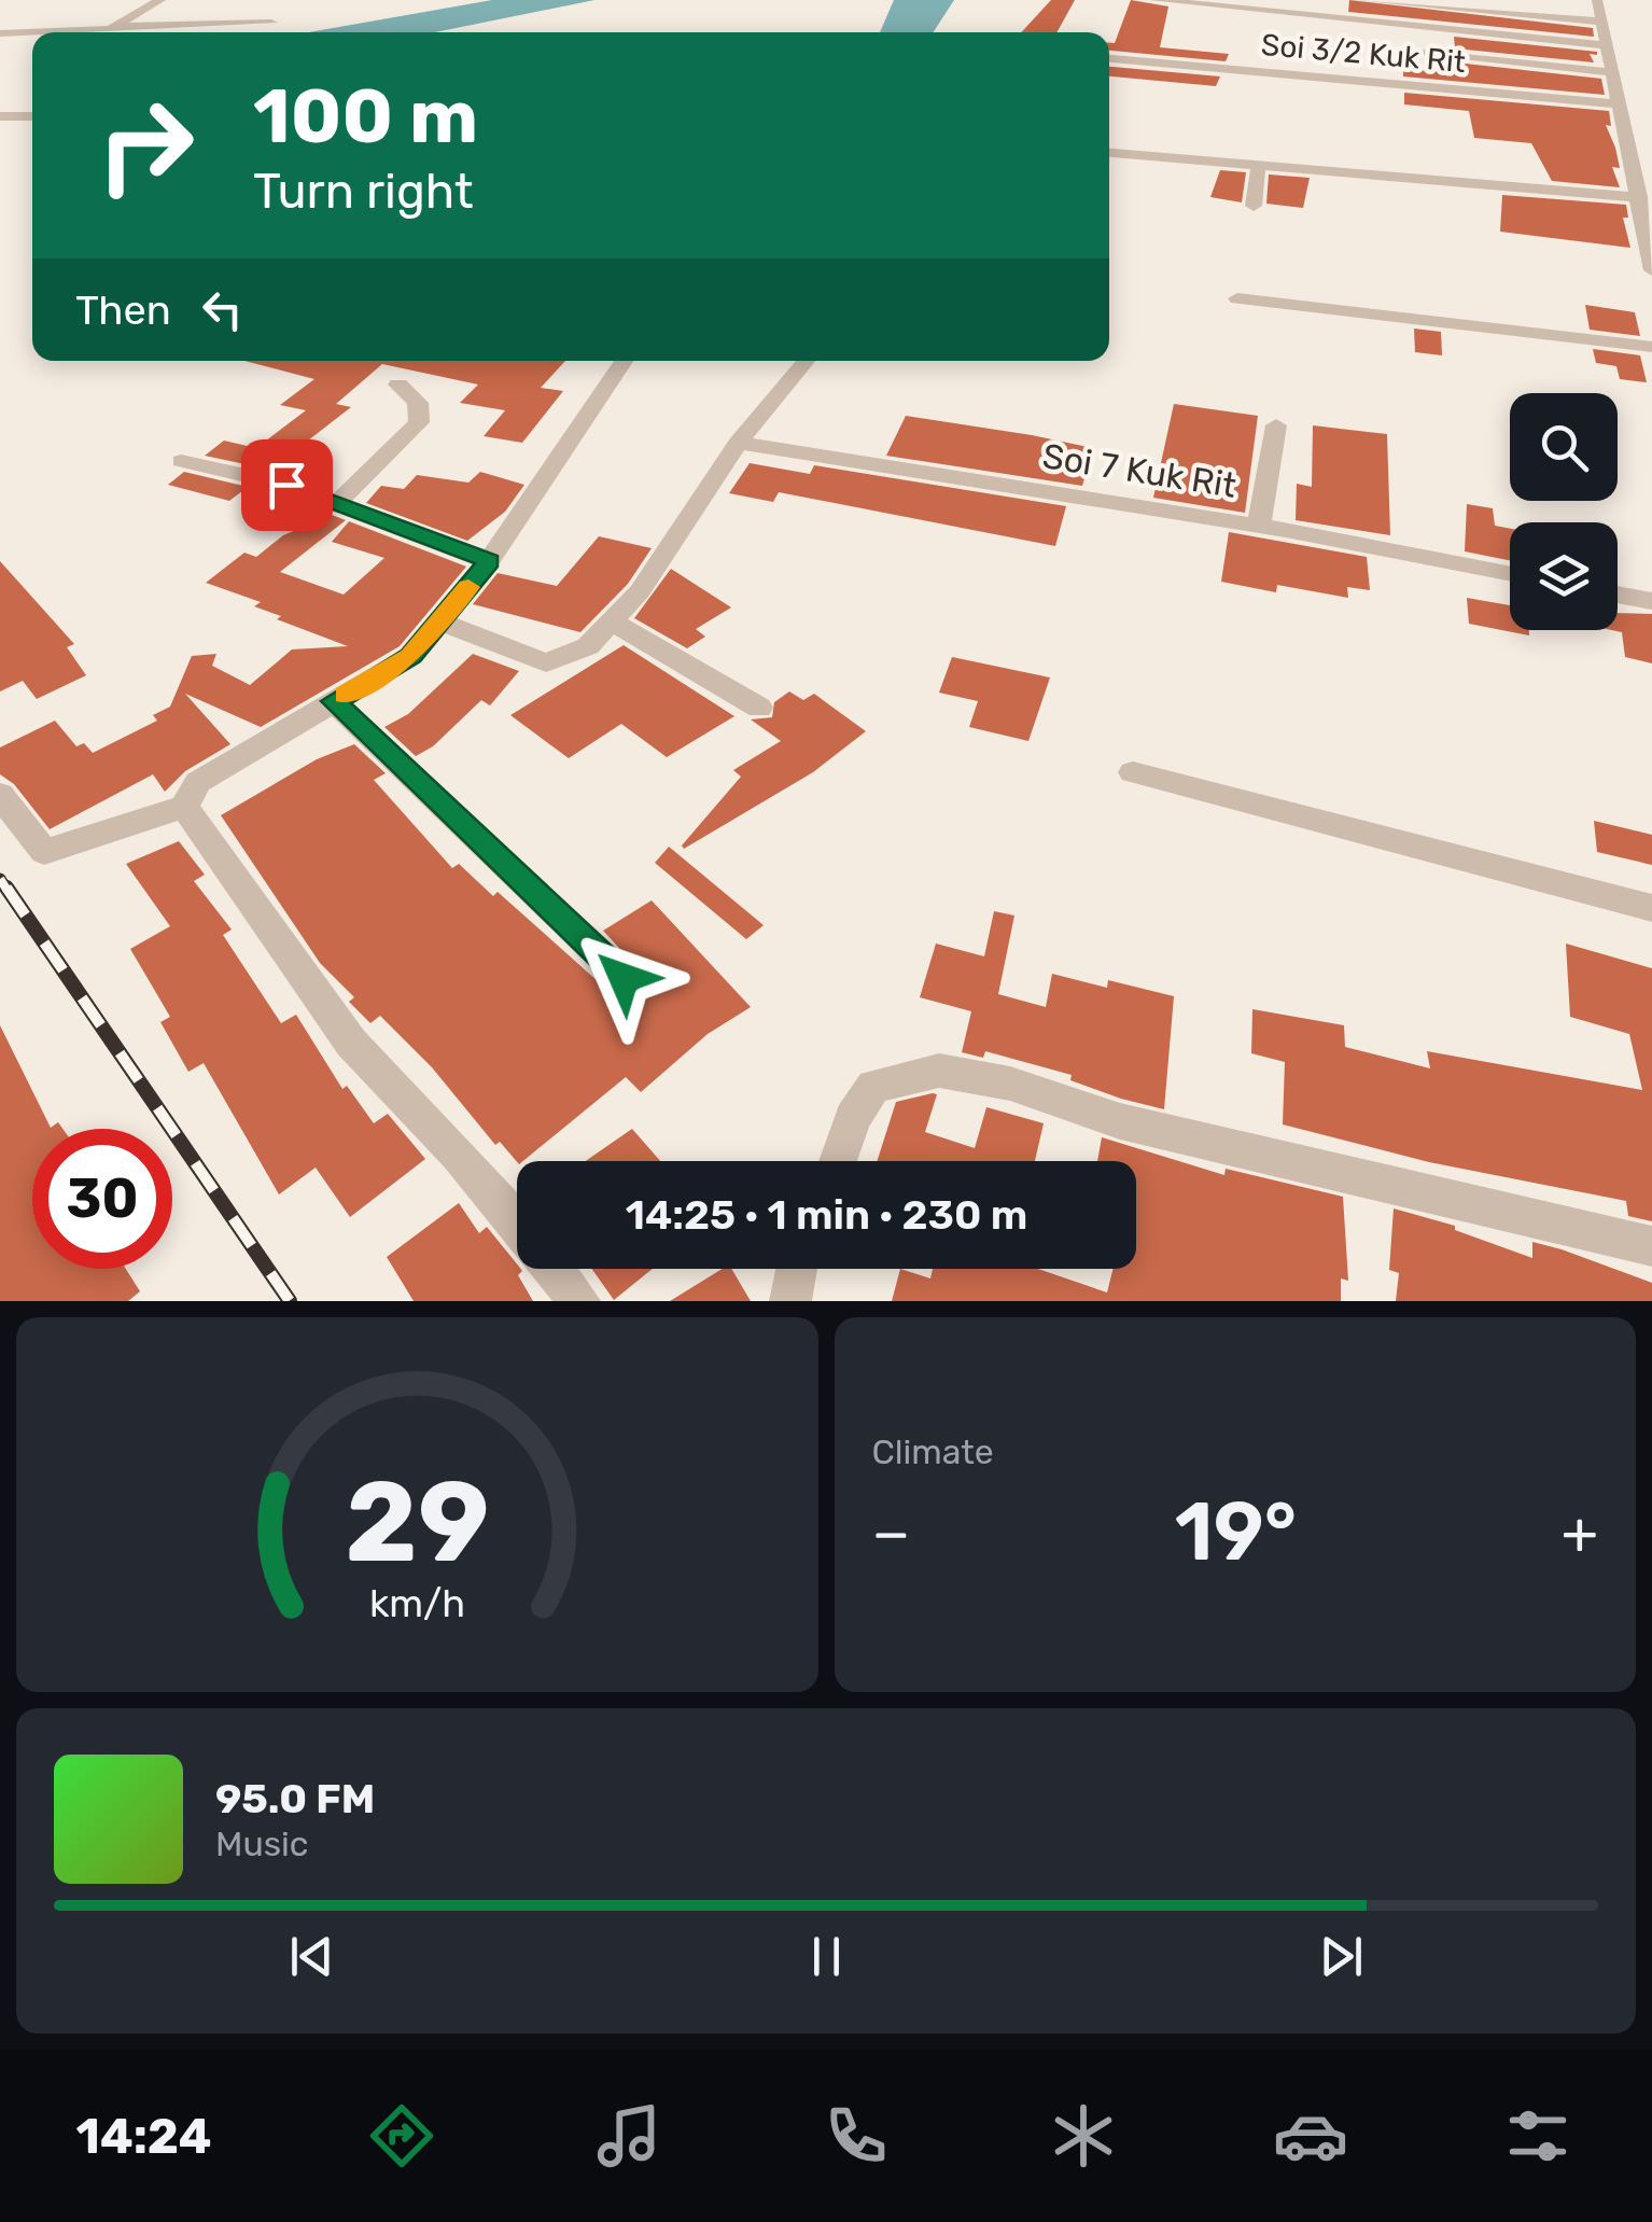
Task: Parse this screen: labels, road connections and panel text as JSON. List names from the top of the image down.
{
  "streets": {
    "street": ["Soi 3/2 Kuk Rit", "Soi 7 Kuk Rit"]
  },
  "page": {
    "turn": ["100 m", "Turn right"],
    "then": "Then",
    "limit": "30",
    "trip": "14:25 · 1 min · 230 m",
    "tile": "Climate",
    "heat": ["−", "19°", "+"],
    "song": ["95.0 FM", "Music"],
    "tabs": "14:24",
    "gauge": ["29", "km/h"]
  }
}
